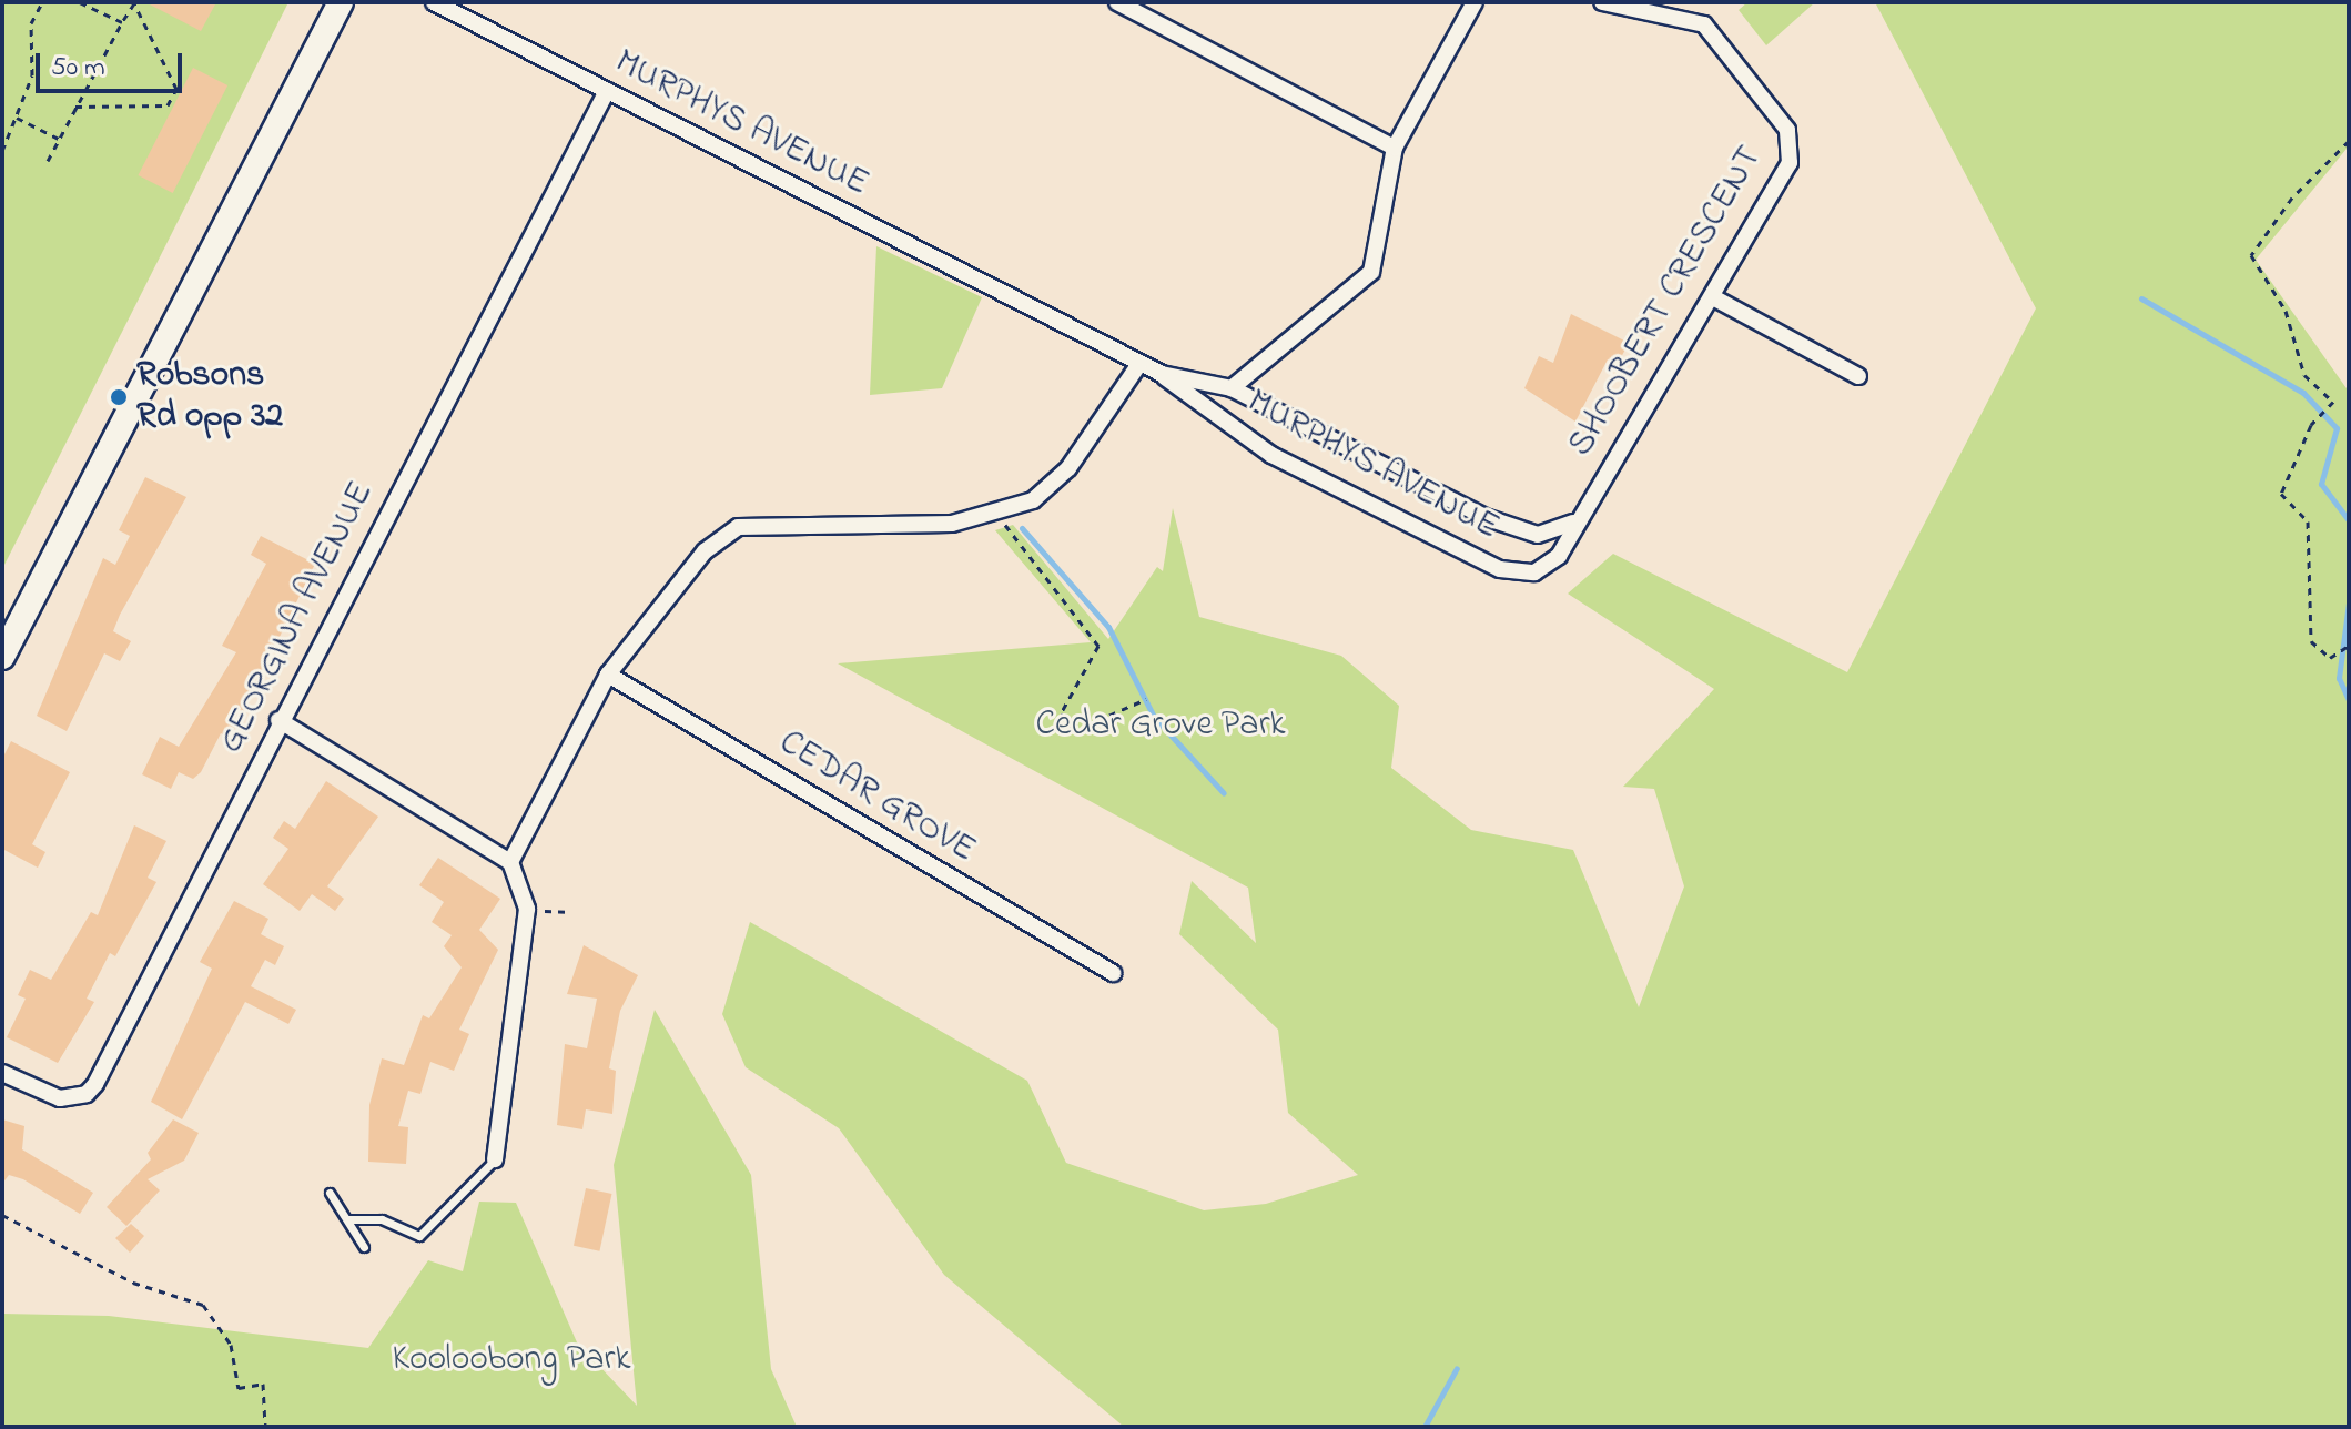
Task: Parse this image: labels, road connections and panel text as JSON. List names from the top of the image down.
{
  "streets": {
    "street": [
      "MURPHYS AVENUE",
      "SHOOBERT CRESCENT",
      "GEORGINA AVENUE",
      "CEDAR GROVE"
    ]
  },
  "crossings": [
    ["MURPHYS AVENUE", "SHOOBERT CRESCENT"],
    ["MURPHYS AVENUE", "GEORGINA AVENUE"]
  ],
  "parks": ["Cedar Grove Park", "Kooloobong Park"],
  "places": ["Robsons Rd opp 32"],
  "scale_bar": "50 m"
}
